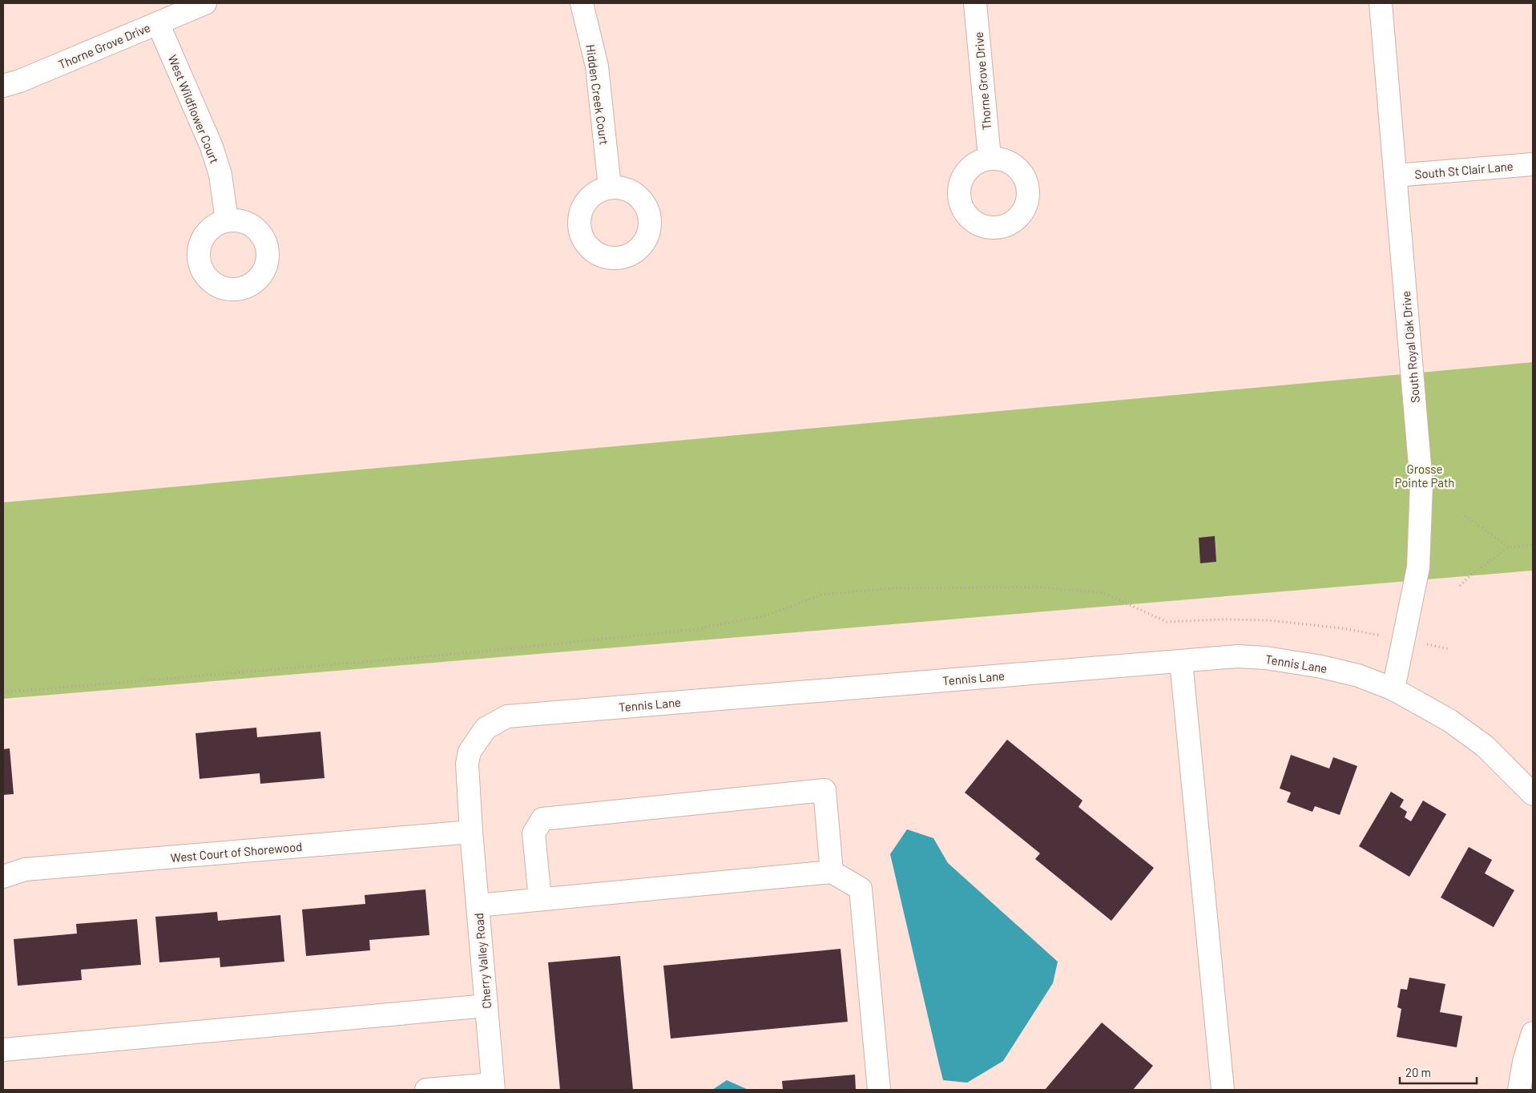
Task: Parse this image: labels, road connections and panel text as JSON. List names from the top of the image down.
{
  "streets": {
    "street": [
      "Thorne Grove Drive",
      "Hidden Creek Court",
      "West Wildflower Court",
      "South St Clair Lane",
      "South Royal Oak Drive",
      "Tennis Lane",
      "West Court of Shorewood",
      "Cherry Valley Road"
    ]
  },
  "crossings": [
    ["Thorne Grove Drive", "West Wildflower Court"],
    ["South St Clair Lane", "South Royal Oak Drive"],
    ["South Royal Oak Drive", "Tennis Lane"],
    ["Tennis Lane", "West Court of Shorewood"],
    ["Tennis Lane", "Cherry Valley Road"],
    ["West Court of Shorewood", "Cherry Valley Road"]
  ],
  "parks": ["Grosse Pointe Path"],
  "scale_bar": "20 m"
}
